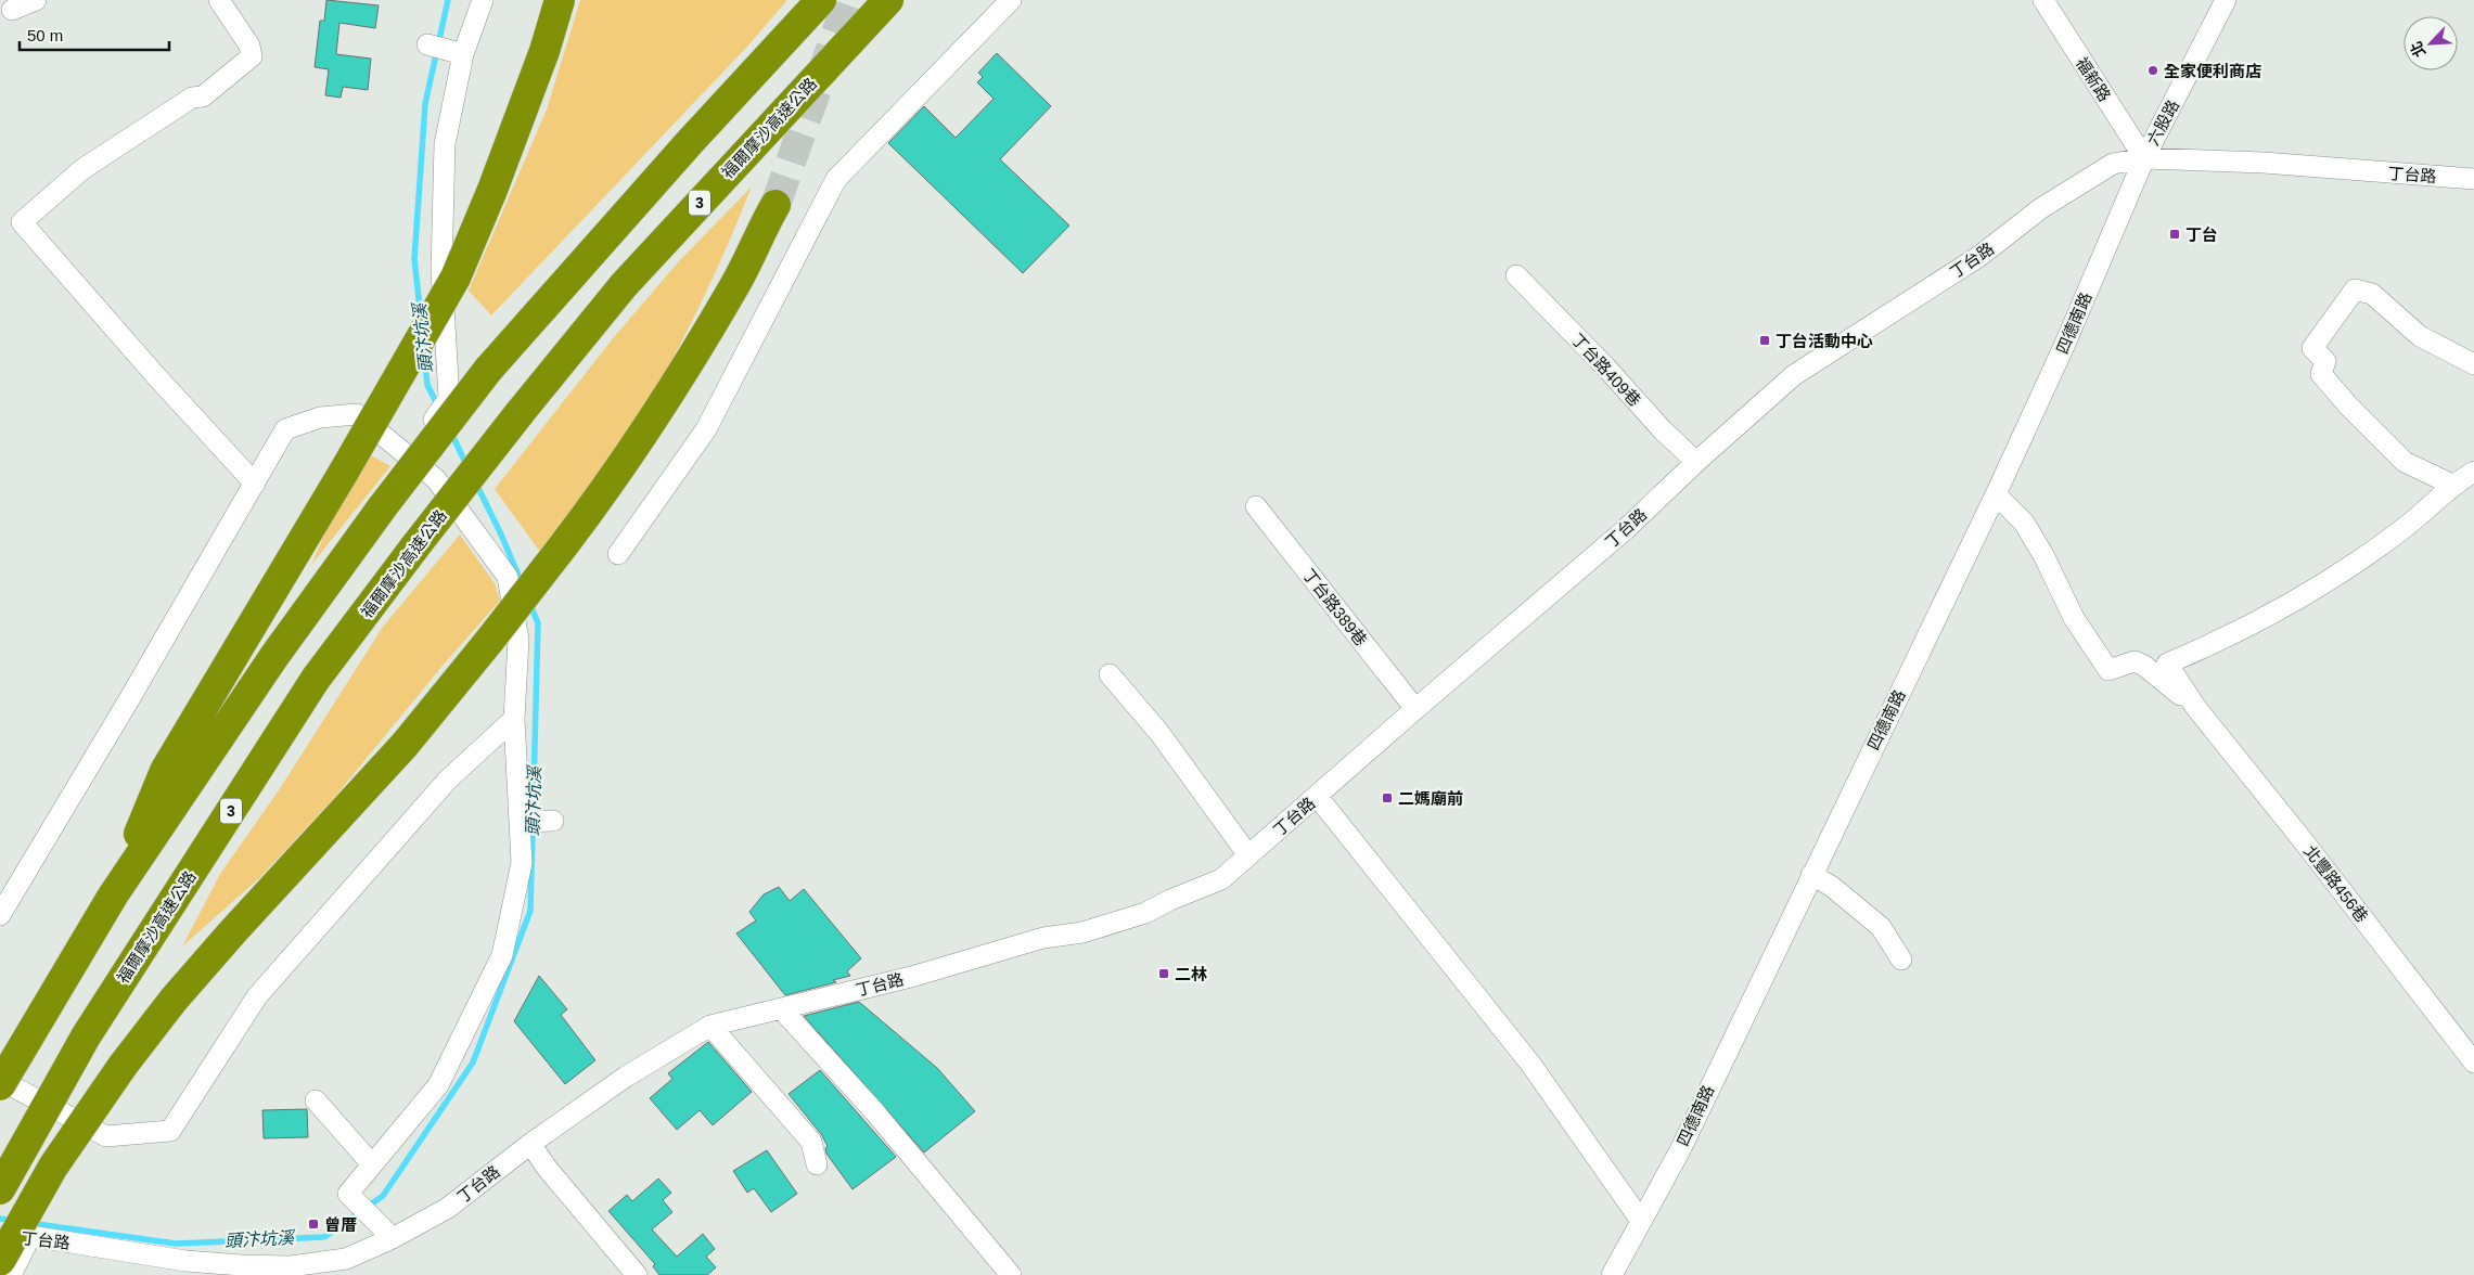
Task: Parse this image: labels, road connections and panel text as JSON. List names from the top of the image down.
{
  "streets": {
    "highway": ["福爾摩沙高速公路", "3"],
    "street": [
      "福新路",
      "六股路",
      "丁台路",
      "四德南路",
      "丁台路409巷",
      "丁台路389巷",
      "北豐路456巷"
    ]
  },
  "crossings": [
    ["福新路", "六股路"],
    ["福新路", "丁台路"],
    ["福新路", "四德南路"],
    ["六股路", "丁台路"],
    ["六股路", "四德南路"],
    ["丁台路", "四德南路"],
    ["丁台路", "丁台路409巷"],
    ["丁台路", "丁台路389巷"],
    ["四德南路", "北豐路456巷"]
  ],
  "water": ["頭汴坑溪"],
  "places": {
    "other": ["全家便利商店"],
    "transit": [
      "丁台",
      "丁台活動中心",
      "二媽廟前",
      "二林",
      "曾厝"
    ]
  },
  "scale_bar": "50 m",
  "north": "bottom left"
}
